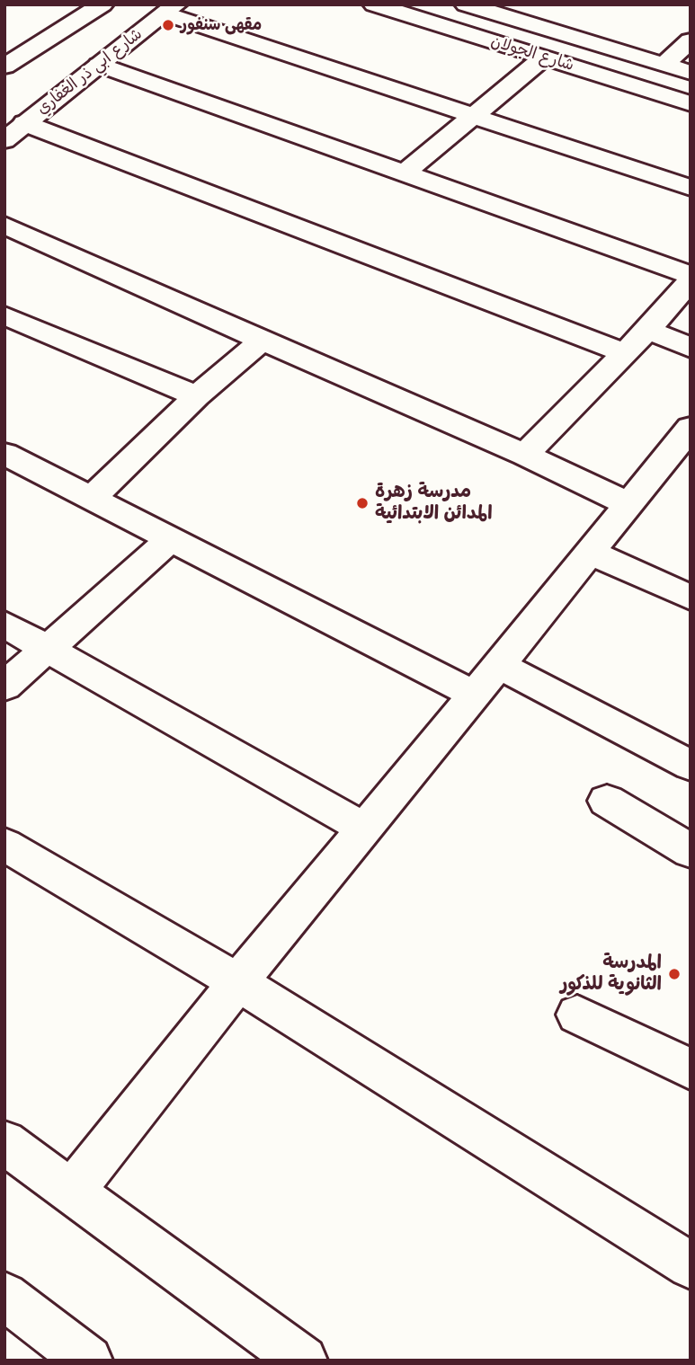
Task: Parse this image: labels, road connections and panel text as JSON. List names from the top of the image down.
{
  "streets": {
    "street": ["شارع الجولان", "شارع ابي ذر الغفاري"]
  },
  "places": ["مقهى سنفور", "مدرسة زهرة المدائن الابتدائية", "المدرسة الثانوية للذكور"]
}
